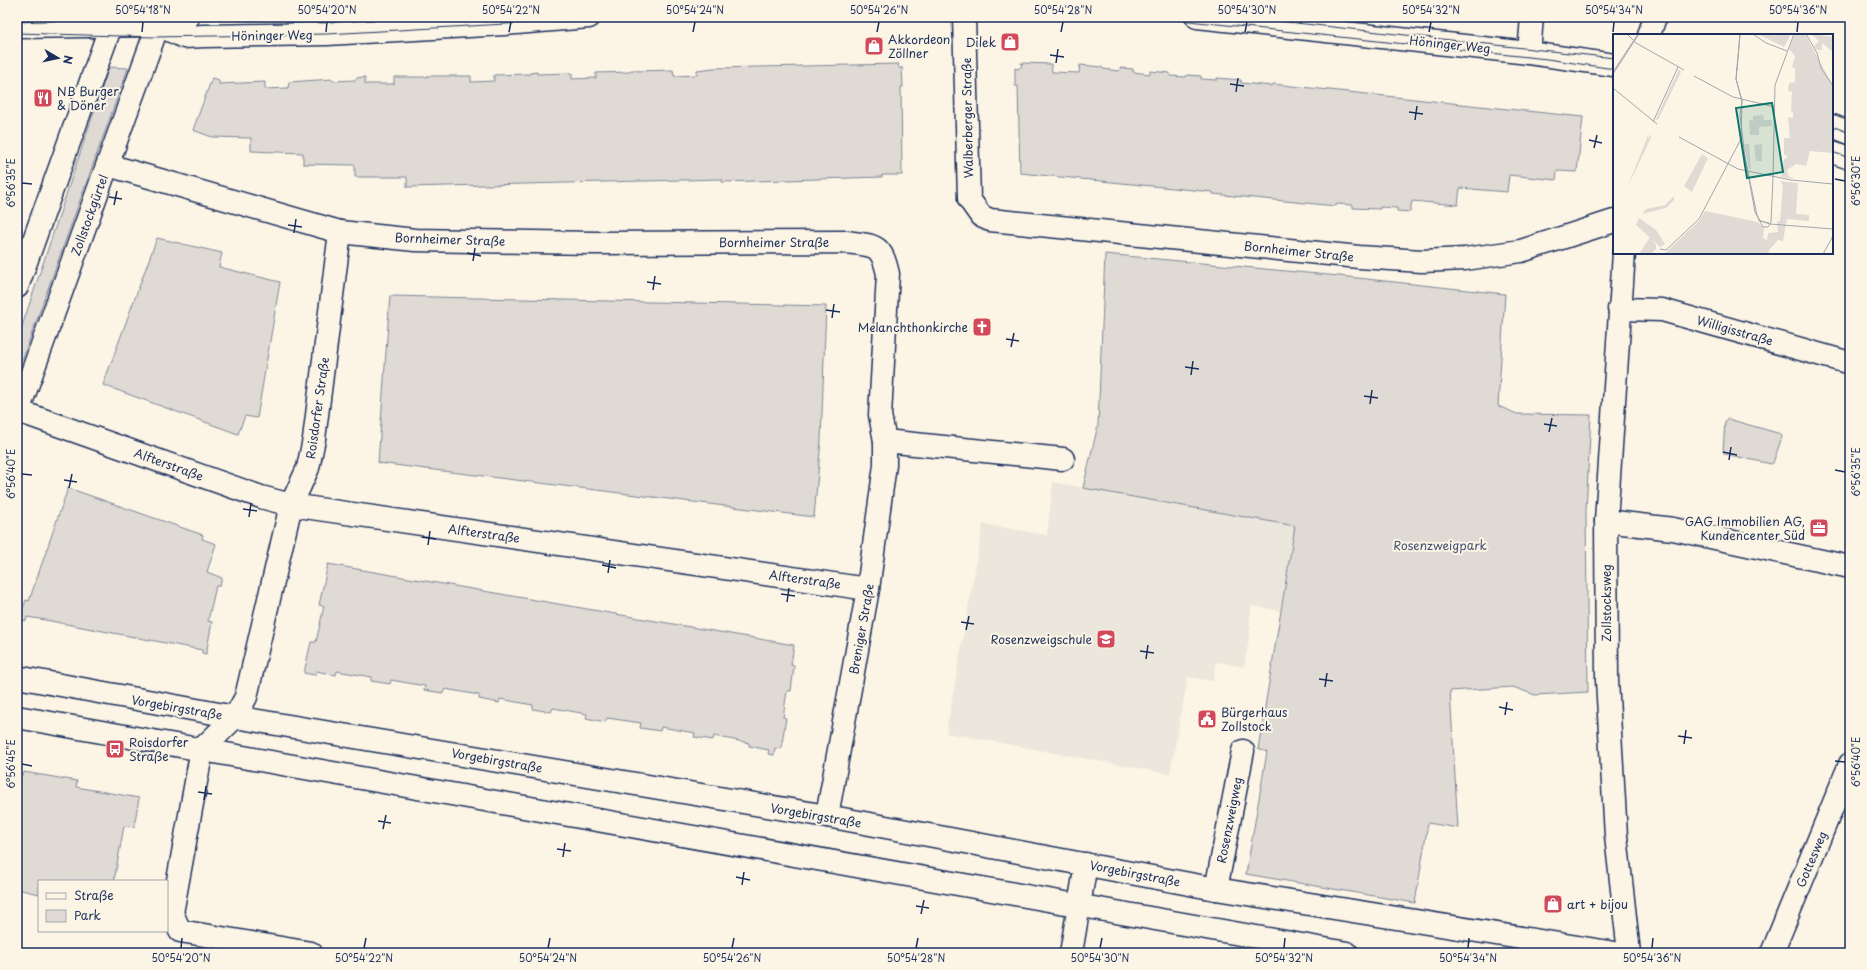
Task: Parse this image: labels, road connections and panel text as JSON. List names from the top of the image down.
{
  "streets": {
    "street": [
      "Höninger Weg",
      "Walberberger Straße",
      "Zollstockgürtel",
      "Bornheimer Straße",
      "Willigisstraße",
      "Roisdorfer Straße",
      "Alfterstraße",
      "Zollstocksweg",
      "Breniger Straße",
      "Vorgebirgstraße",
      "Rosenzweigweg",
      "Gottesweg"
    ]
  },
  "crossings": [
    ["Höninger Weg", "Zollstockgürtel"],
    ["Walberberger Straße", "Bornheimer Straße"],
    ["Zollstockgürtel", "Bornheimer Straße"],
    ["Zollstockgürtel", "Alfterstraße"],
    ["Bornheimer Straße", "Roisdorfer Straße"],
    ["Bornheimer Straße", "Breniger Straße"],
    ["Willigisstraße", "Zollstocksweg"],
    ["Roisdorfer Straße", "Alfterstraße"],
    ["Roisdorfer Straße", "Vorgebirgstraße"],
    ["Alfterstraße", "Breniger Straße"],
    ["Breniger Straße", "Vorgebirgstraße"],
    ["Vorgebirgstraße", "Rosenzweigweg"]
  ],
  "parks": ["Rosenzweigpark"],
  "places": {
    "shop": ["Dilek", "Akkordeon Zöllner", "art + bijou"],
    "restaurant": ["NB Burger & Döner"],
    "church": ["Melanchthonkirche"],
    "office": ["GAG Immobilien AG, Kundencenter Süd"],
    "school or university": ["Rosenzweigschule"],
    "public building": ["Bürgerhaus Zollstock"],
    "bus stop": ["Roisdorfer Straße"]
  },
  "legend": ["Straße", "Park"],
  "north": "right",
  "coordinates": [
    "50°54'18\"N",
    "50°54'20\"N",
    "50°54'22\"N",
    "50°54'24\"N",
    "50°54'26\"N",
    "50°54'28\"N",
    "50°54'30\"N",
    "50°54'32\"N",
    "50°54'34\"N",
    "50°54'36\"N",
    "6°56'30\"E",
    "6°56'35\"E",
    "6°56'40\"E",
    "6°56'45\"E"
  ]
}
